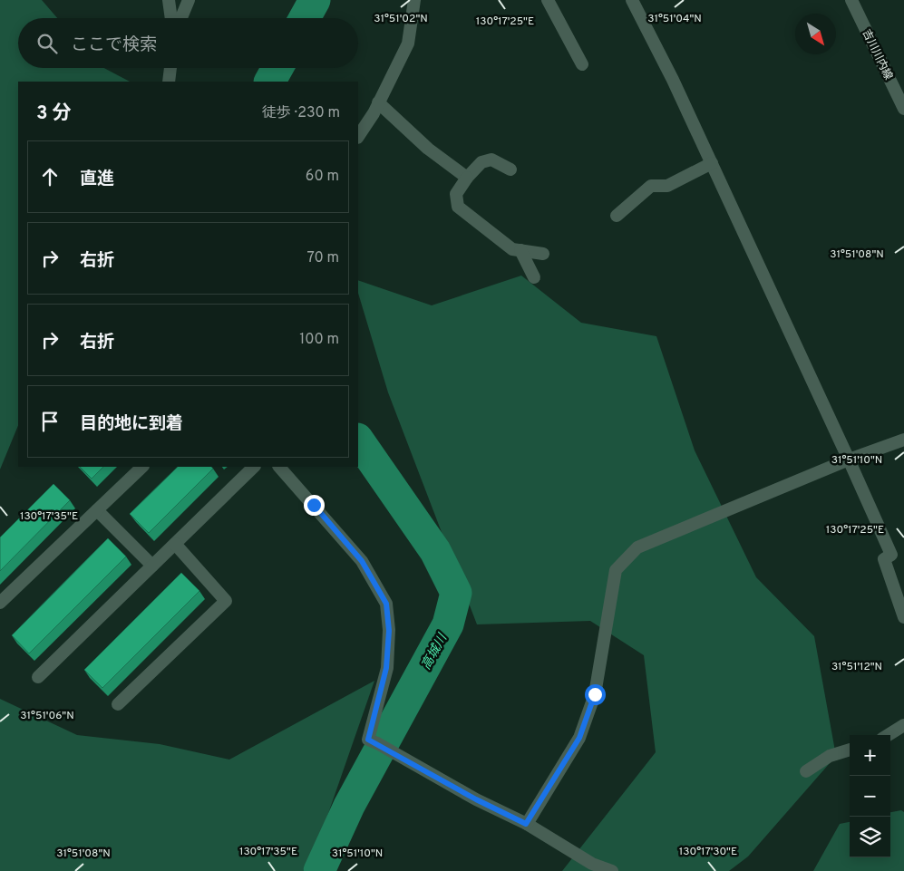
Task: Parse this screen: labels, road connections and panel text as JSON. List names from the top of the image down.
{
  "streets": {
    "street": ["吉川川内線"]
  },
  "water": ["高城川"],
  "north": "bottom right",
  "page": {
    "search": "ここで検索",
    "heading": ["3 分", "徒歩 · 230 m"],
    "list": [
      ["直進", "60 m"],
      ["右折", "70 m"],
      ["右折", "100 m"],
      "目的地に到着"
    ],
    "map_buttons": ["+", "−"]
  },
  "coordinates": [
    "31°51'02\"N",
    "31°51'04\"N",
    "130°17'25\"E",
    "31°51'08\"N",
    "31°51'10\"N",
    "130°17'35\"E",
    "31°51'12\"N",
    "31°51'06\"N",
    "130°17'30\"E"
  ]
}
